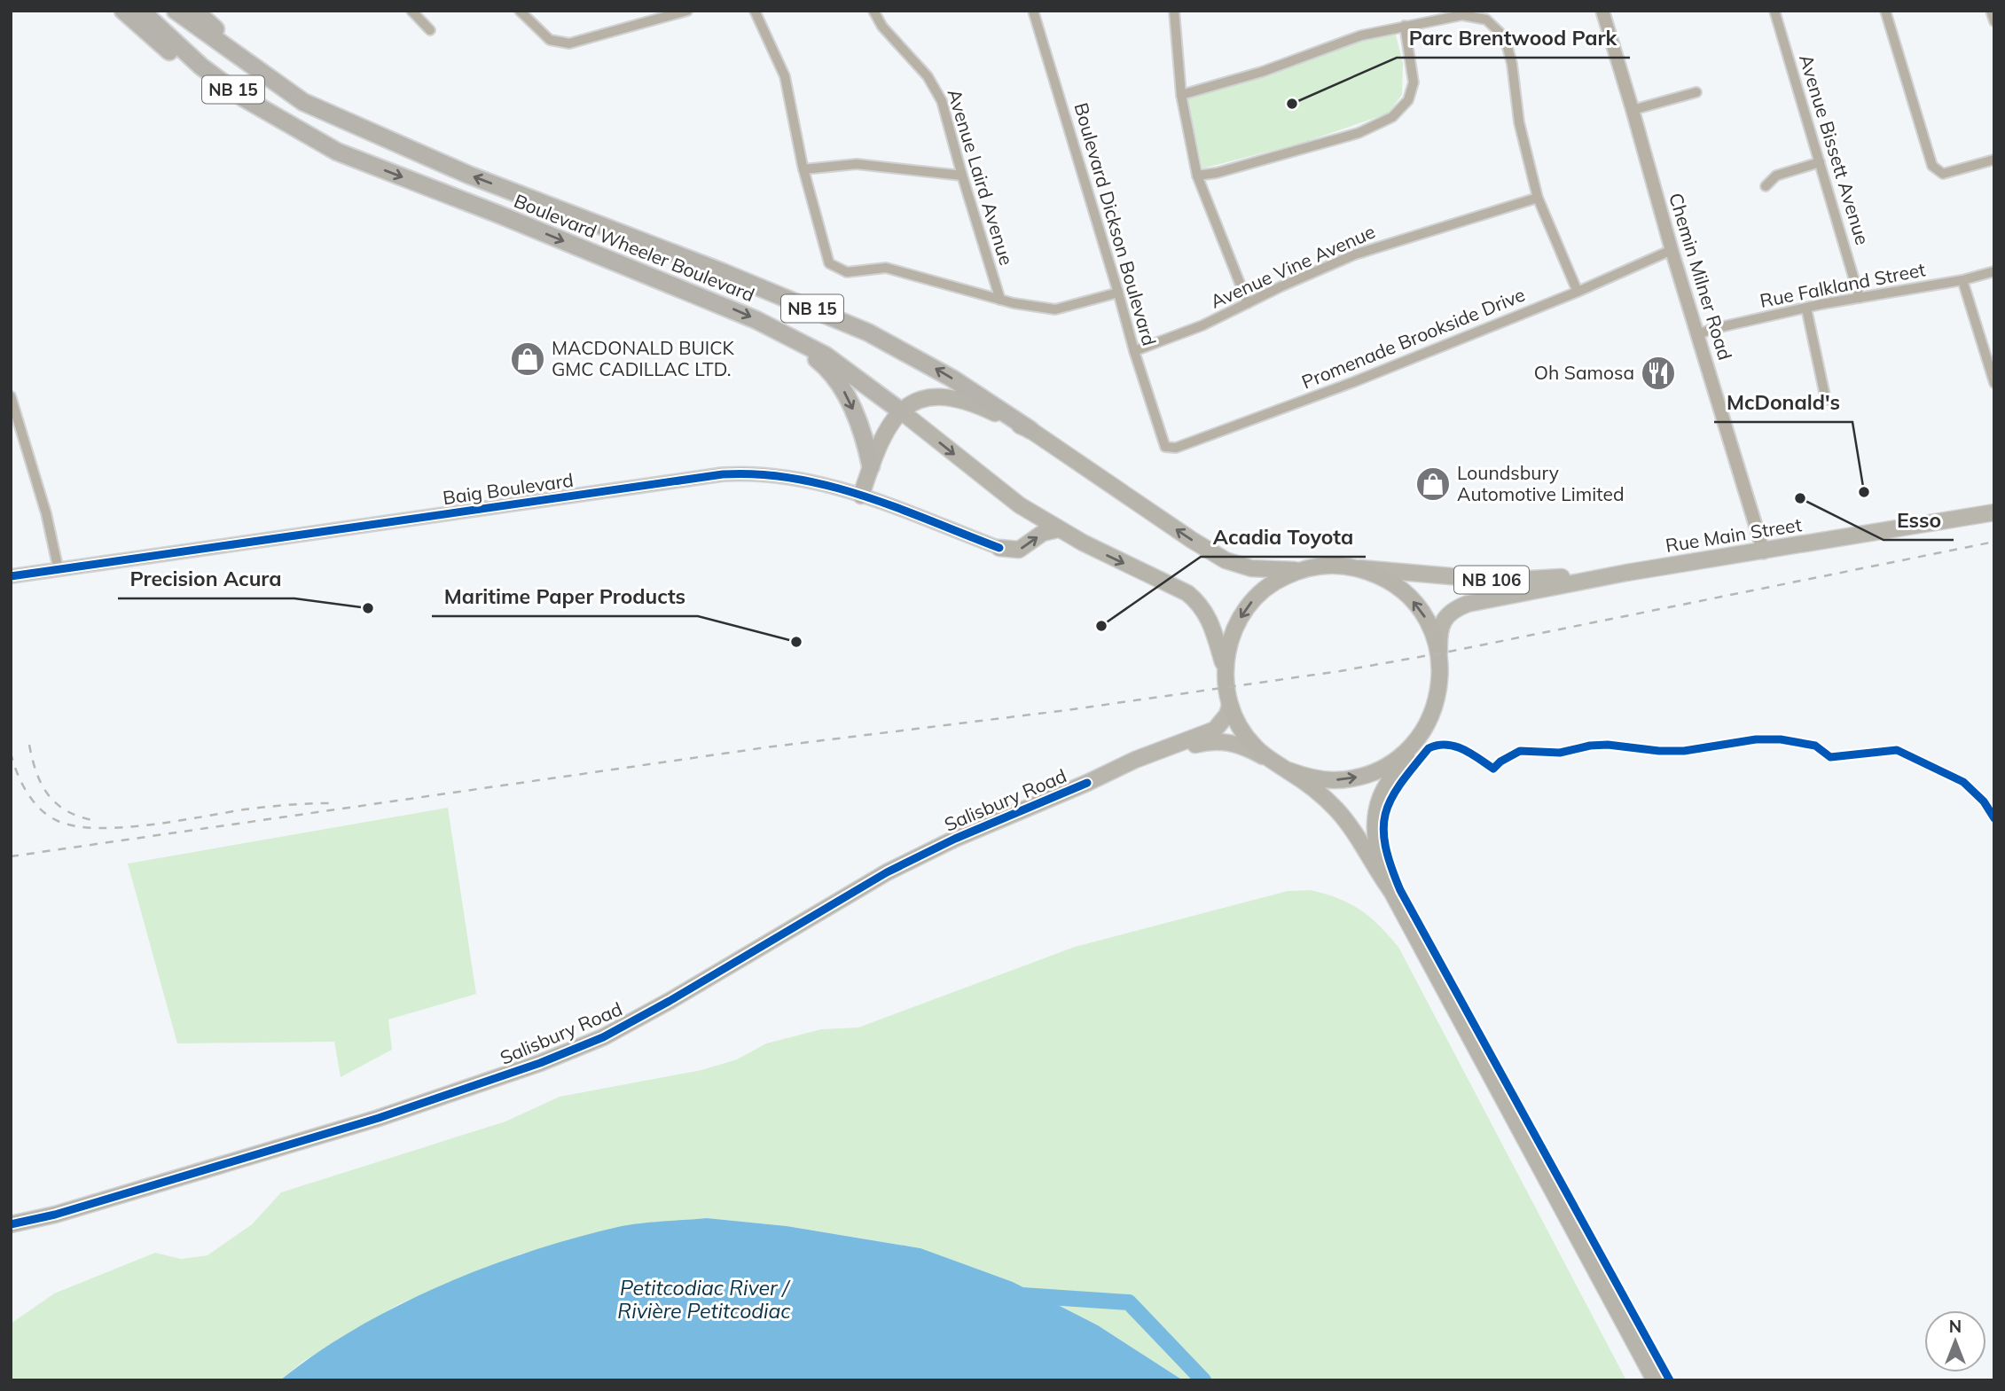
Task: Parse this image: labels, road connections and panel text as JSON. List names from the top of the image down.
{
  "streets": {
    "highway": ["NB 15", "Boulevard Wheeler Boulevard"],
    "main road": ["Rue Main Street", "NB 106", "Salisbury Road"],
    "street": [
      "Avenue Bissett Avenue",
      "Avenue Laird Avenue",
      "Boulevard Dickson Boulevard",
      "Avenue Vine Avenue",
      "Chemin Milner Road",
      "Rue Falkland Street",
      "Promenade Brookside Drive",
      "Baig Boulevard"
    ]
  },
  "crossings": [
    ["Avenue Bissett Avenue", "Rue Falkland Street"],
    ["Boulevard Dickson Boulevard", "Avenue Vine Avenue"],
    ["Boulevard Dickson Boulevard", "Promenade Brookside Drive"],
    ["Boulevard Wheeler Boulevard", "Rue Main Street"],
    ["Boulevard Wheeler Boulevard", "Salisbury Road"],
    ["Chemin Milner Road", "Rue Falkland Street"],
    ["Chemin Milner Road", "Promenade Brookside Drive"],
    ["Chemin Milner Road", "Rue Main Street"],
    ["Rue Main Street", "Salisbury Road"]
  ],
  "water": ["Petitcodiac River / Rivière Petitcodiac"],
  "places": {
    "other": [
      "Parc Brentwood Park",
      "McDonald's",
      "Esso",
      "Precision Acura",
      "Acadia Toyota",
      "Maritime Paper Products"
    ],
    "shop": ["MACDONALD BUICK GMC CADILLAC LTD.", "Loundsbury Automotive Limited"],
    "restaurant": ["Oh Samosa"]
  },
  "north": "top"
}
